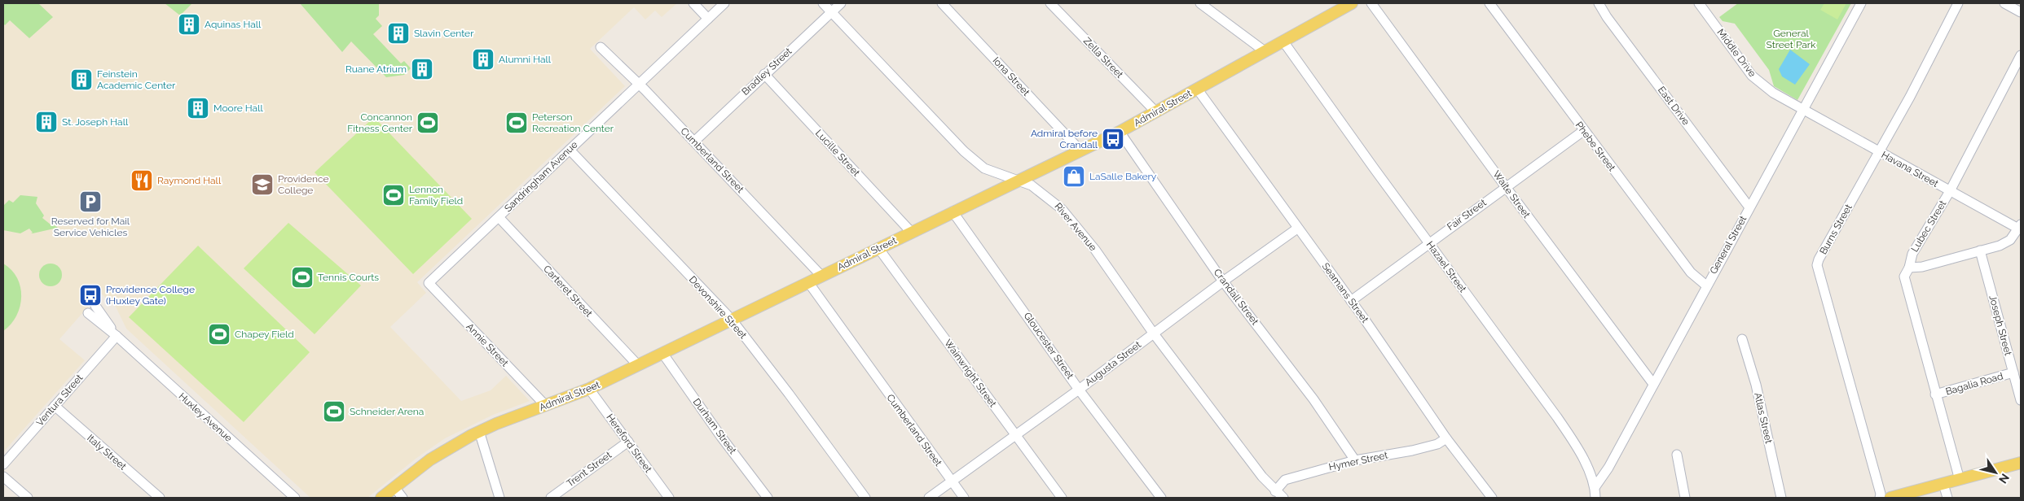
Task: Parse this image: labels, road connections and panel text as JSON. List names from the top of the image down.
{
  "streets": {
    "main road": ["Admiral Street"],
    "street": [
      "Middle Drive",
      "Zella Street",
      "Bradley Street",
      "Iona Street",
      "East Drive",
      "Phebe Street",
      "Lucille Street",
      "Cumberland Street",
      "Havana Street",
      "Sandringham Avenue",
      "Waite Street",
      "Fair Street",
      "Lubec Street",
      "River Avenue",
      "Burns Street",
      "General Street",
      "Hazael Street",
      "Carteret Street",
      "Seamans Street",
      "Crandall Street",
      "Devonshire Street",
      "Joseph Street",
      "Annie Street",
      "Gloucester Street",
      "Augusta Street",
      "Wainwright Street",
      "Bagalia Road",
      "Ventura Street",
      "Huxley Avenue",
      "Atlas Street",
      "Durham Street",
      "Hereford Street",
      "Italy Street",
      "Hymer Street",
      "Trent Street"
    ]
  },
  "crossings": [
    ["Middle Drive", "Havana Street"],
    ["Middle Drive", "General Street"],
    ["Zella Street", "Admiral Street"],
    ["Bradley Street", "Lucille Street"],
    ["Bradley Street", "Cumberland Street"],
    ["Bradley Street", "River Avenue"],
    ["Iona Street", "Admiral Street"],
    ["East Drive", "General Street"],
    ["Admiral Street", "Lucille Street"],
    ["Admiral Street", "Cumberland Street"],
    ["Admiral Street", "River Avenue"],
    ["Admiral Street", "Hazael Street"],
    ["Admiral Street", "Carteret Street"],
    ["Admiral Street", "Seamans Street"],
    ["Admiral Street", "Crandall Street"],
    ["Admiral Street", "Devonshire Street"],
    ["Admiral Street", "Annie Street"],
    ["Admiral Street", "Gloucester Street"],
    ["Admiral Street", "Wainwright Street"],
    ["Admiral Street", "Durham Street"],
    ["Admiral Street", "Hereford Street"],
    ["Phebe Street", "Fair Street"],
    ["Phebe Street", "General Street"],
    ["Cumberland Street", "Sandringham Avenue"],
    ["Cumberland Street", "Augusta Street"],
    ["Havana Street", "Lubec Street"],
    ["Havana Street", "Burns Street"],
    ["Havana Street", "General Street"],
    ["Sandringham Avenue", "Carteret Street"],
    ["Sandringham Avenue", "Devonshire Street"],
    ["Sandringham Avenue", "Annie Street"],
    ["Waite Street", "Fair Street"],
    ["Waite Street", "General Street"],
    ["Fair Street", "Hazael Street"],
    ["Fair Street", "Seamans Street"],
    ["Lubec Street", "Bagalia Road"],
    ["River Avenue", "Augusta Street"],
    ["River Avenue", "Hymer Street"],
    ["General Street", "Hazael Street"],
    ["Seamans Street", "Augusta Street"],
    ["Seamans Street", "Hymer Street"],
    ["Crandall Street", "Augusta Street"],
    ["Crandall Street", "Hymer Street"],
    ["Joseph Street", "Bagalia Road"],
    ["Gloucester Street", "Augusta Street"],
    ["Augusta Street", "Wainwright Street"],
    ["Ventura Street", "Huxley Avenue"],
    ["Ventura Street", "Italy Street"],
    ["Hereford Street", "Trent Street"]
  ],
  "parks": ["General Street Park"],
  "places": {
    "building": [
      "Aquinas Hall",
      "Slavin Center",
      "Alumni Hall",
      "Ruane Atrium",
      "Feinstein Academic Center",
      "Moore Hall",
      "St. Joseph Hall"
    ],
    "sports": [
      "Concannon Fitness Center",
      "Peterson Recreation Center",
      "Lennon Family Field",
      "Tennis Courts",
      "Chapey Field",
      "Schneider Arena"
    ],
    "bus stop": ["Admiral before Crandall", "Providence College (Huxley Gate)"],
    "shop": ["LaSalle Bakery"],
    "restaurant": ["Raymond Hall"],
    "school or university": ["Providence College"],
    "parking": ["Reserved for Mail Service Vehicles"]
  },
  "north": "bottom right"
}
